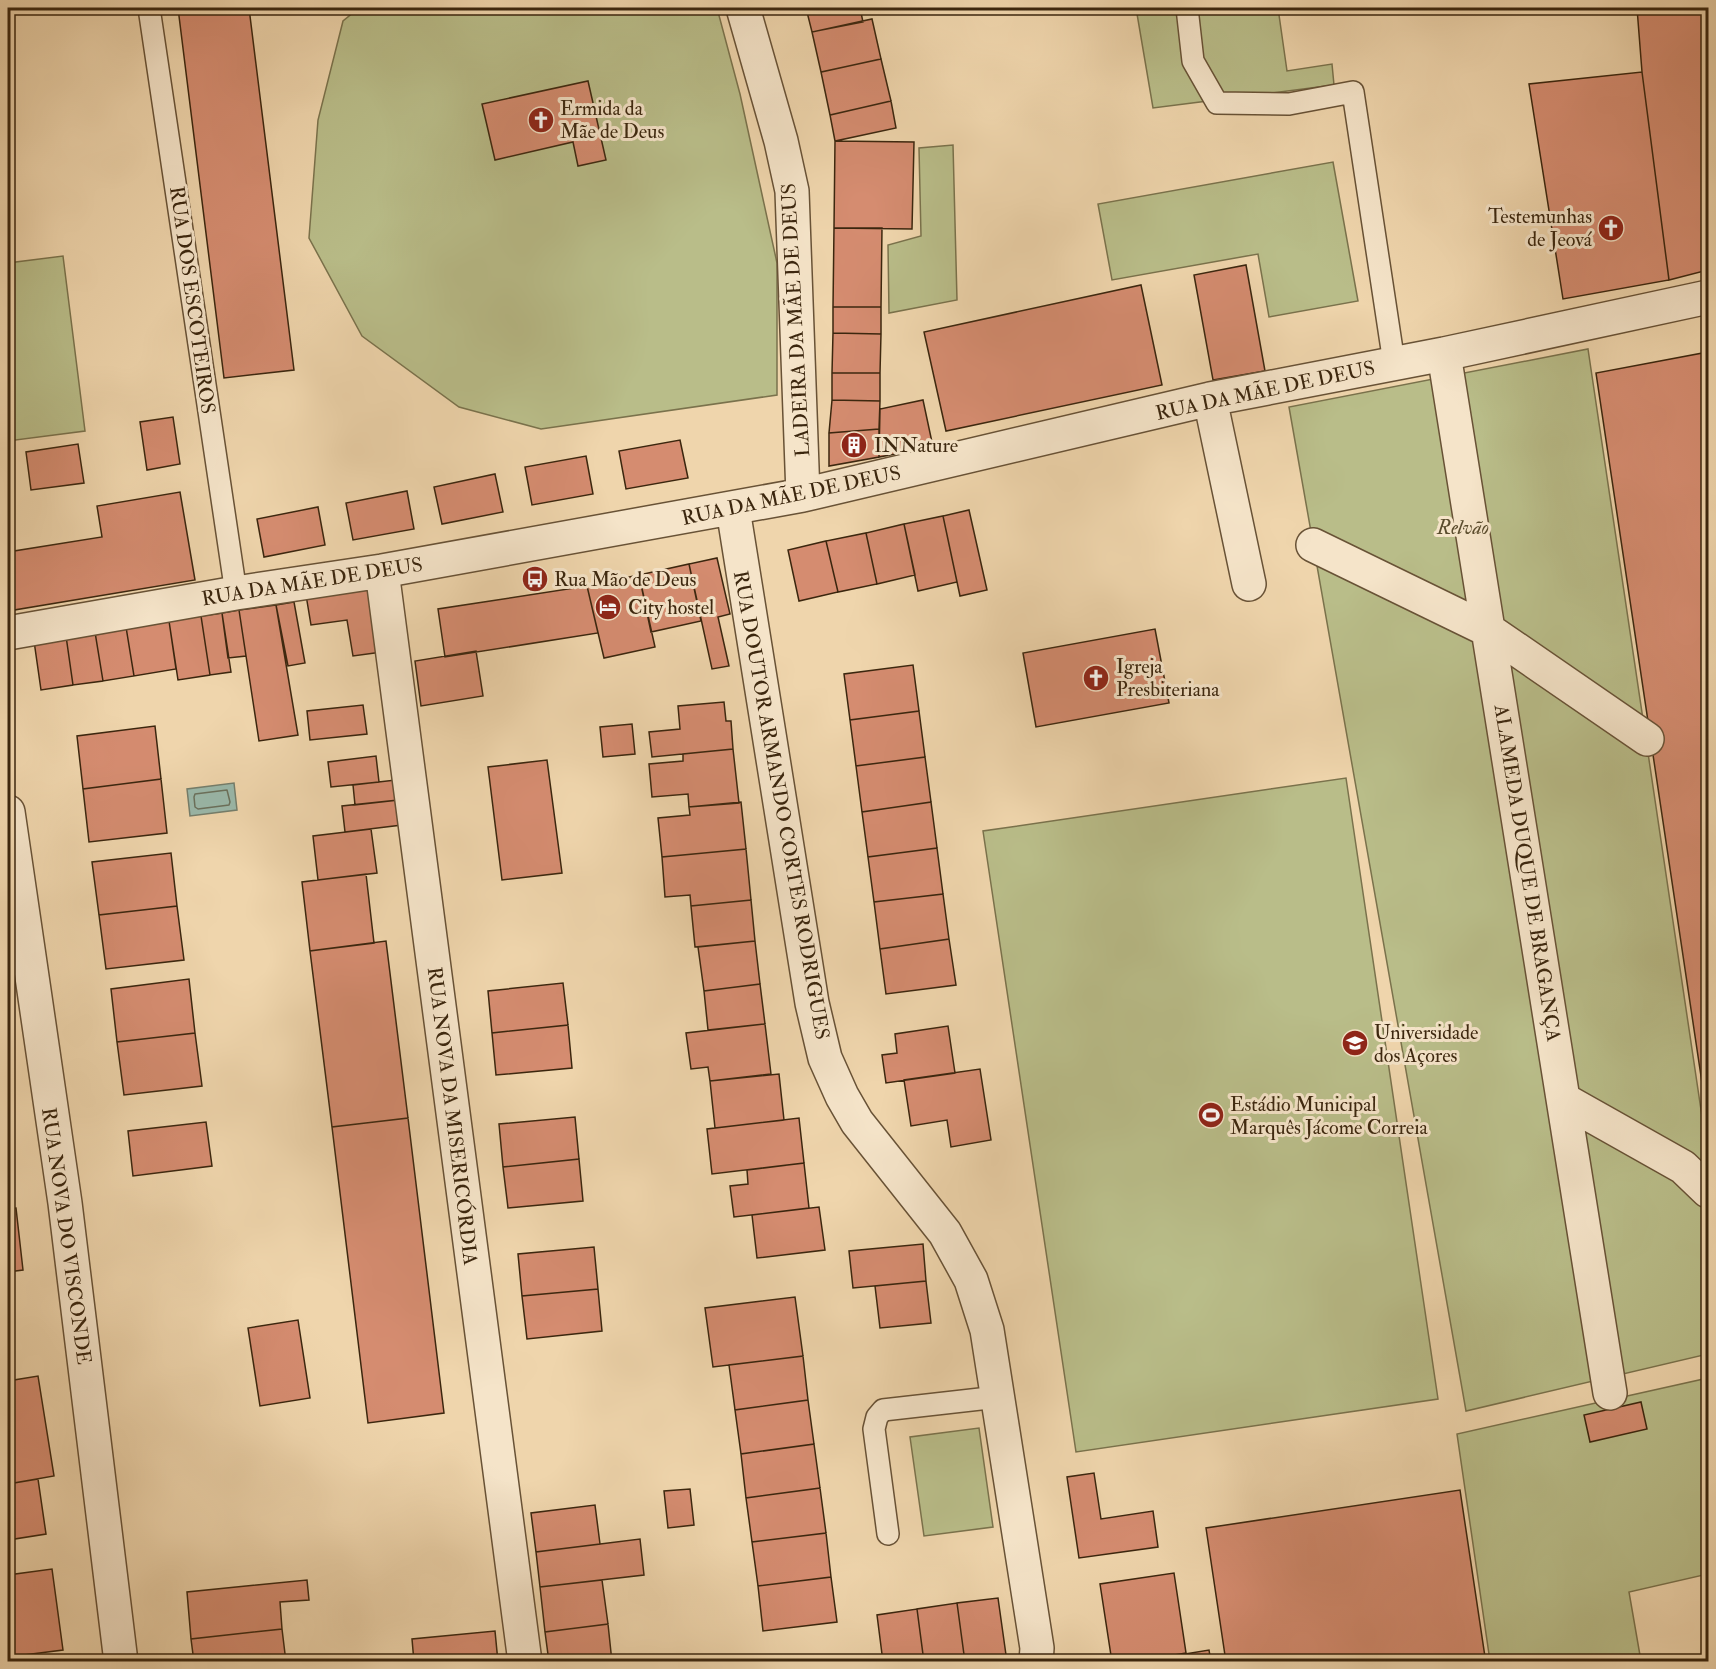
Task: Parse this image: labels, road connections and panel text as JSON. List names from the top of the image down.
{
  "streets": {
    "street": [
      "LADEIRA DA MÃE DE DEUS",
      "RUA DA MÃE DE DEUS",
      "RUA DOUTOR ARMANDO CORTES RODRIGUES",
      "ALAMEDA DUQUE DE BRAGANÇA",
      "RUA NOVA DA MISERICÓRDIA",
      "RUA NOVA DO VISCONDE"
    ],
    "lane": ["RUA DOS ESCOTEIROS"]
  },
  "crossings": [
    ["RUA DOS ESCOTEIROS", "RUA DA MÃE DE DEUS"],
    ["LADEIRA DA MÃE DE DEUS", "RUA DA MÃE DE DEUS"],
    ["RUA DA MÃE DE DEUS", "RUA DOUTOR ARMANDO CORTES RODRIGUES"],
    ["RUA DA MÃE DE DEUS", "ALAMEDA DUQUE DE BRAGANÇA"],
    ["RUA DA MÃE DE DEUS", "RUA NOVA DA MISERICÓRDIA"]
  ],
  "parks": ["Relvão"],
  "places": {
    "church": ["Ermida da Mãe de Deus", "Testemunhas de Jeová", "Igreja Presbiteriana"],
    "building": ["INNature"],
    "bus stop": ["Rua Mão de Deus"],
    "hotel": ["City hostel"],
    "school or university": ["Universidade dos Açores"],
    "sports": ["Estádio Municipal Marquês Jácome Correia"]
  }
}
